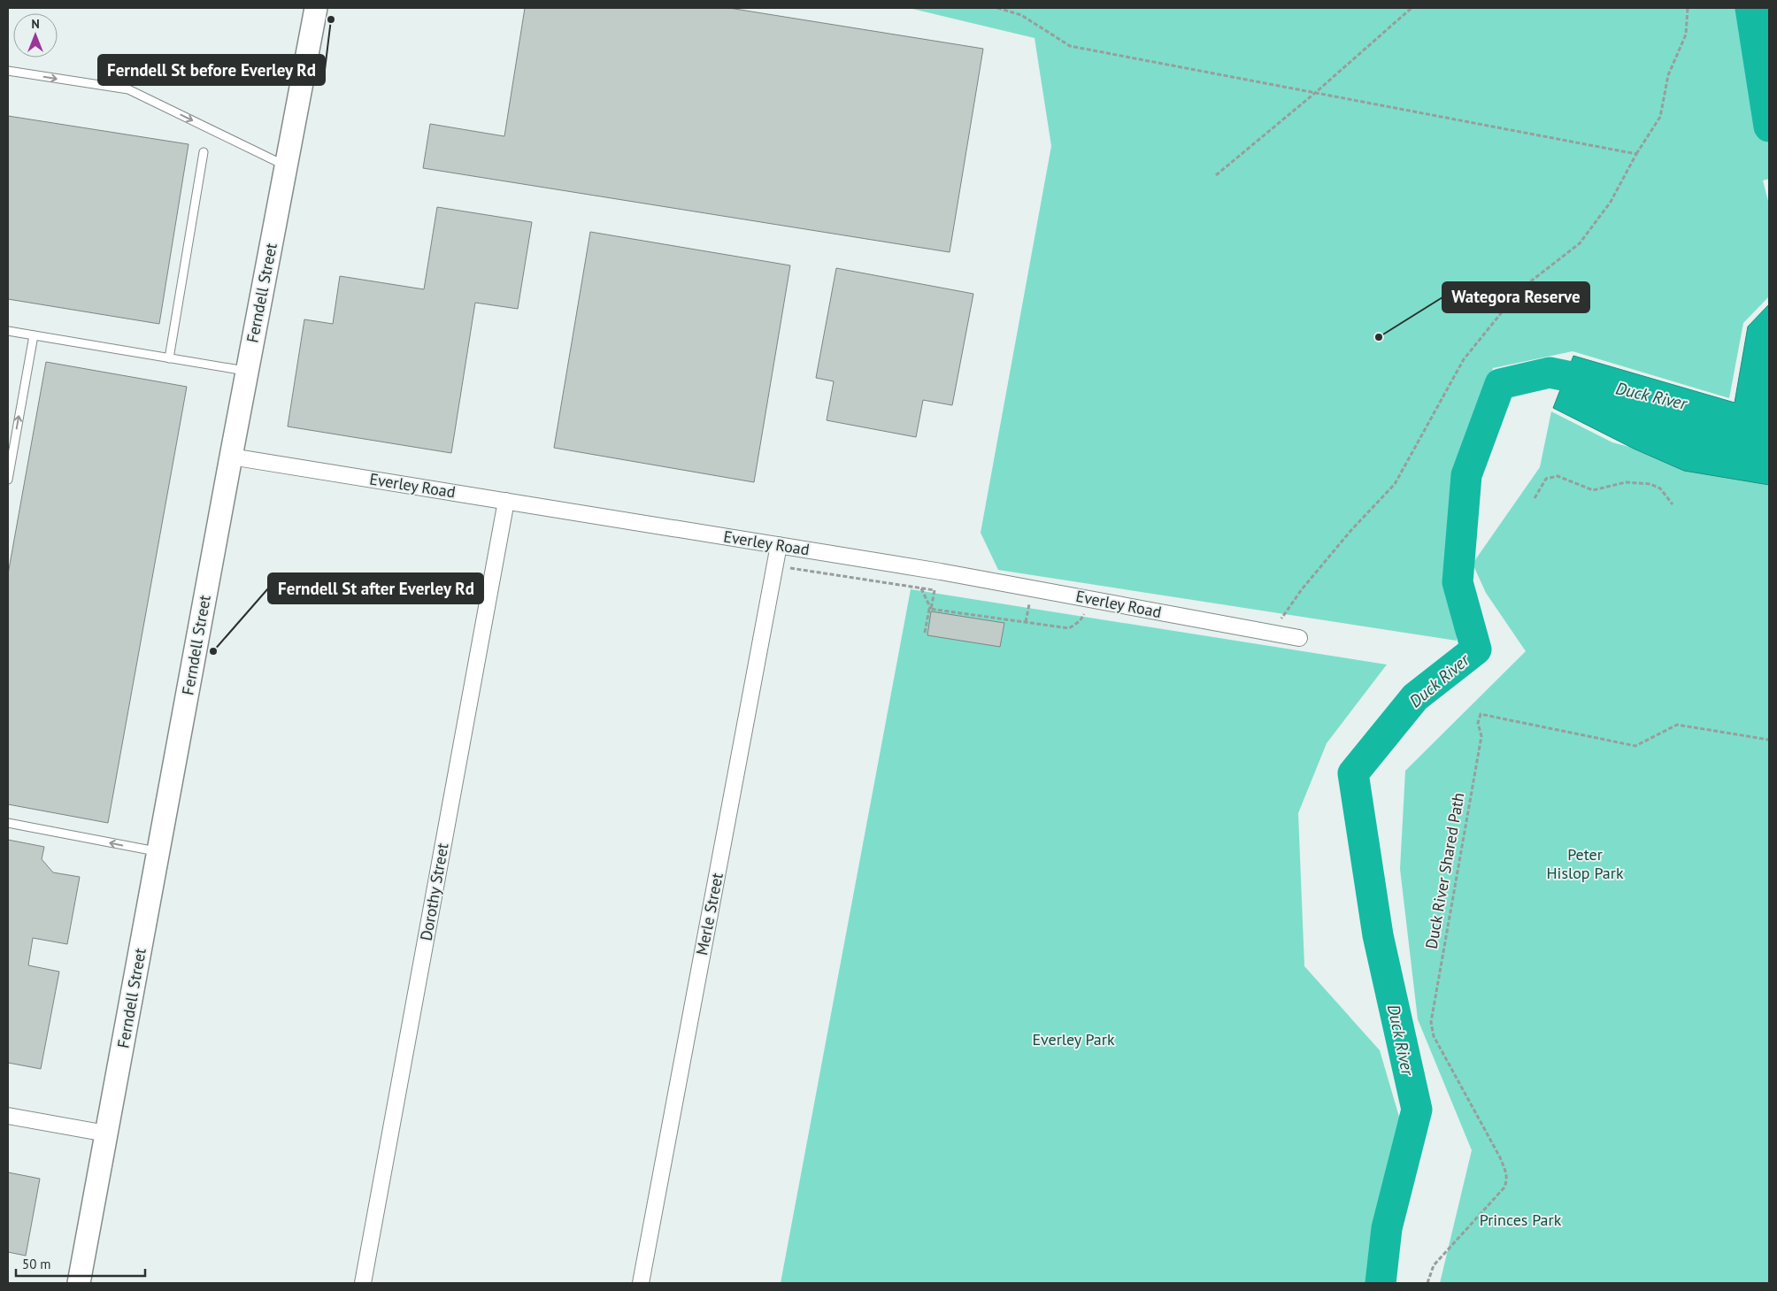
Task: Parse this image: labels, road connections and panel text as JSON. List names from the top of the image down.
{
  "streets": {
    "main road": ["Ferndell Street"],
    "street": ["Everley Road", "Dorothy Street", "Merle Street"],
    "path": ["Duck River Shared Path"]
  },
  "crossings": [
    ["Ferndell Street", "Everley Road"],
    ["Everley Road", "Dorothy Street"],
    ["Everley Road", "Merle Street"]
  ],
  "water": ["Duck River"],
  "parks": ["Peter Hislop Park", "Everley Park", "Princes Park"],
  "places": ["Ferndell St before Everley Rd", "Wategora Reserve", "Ferndell St after Everley Rd"],
  "scale_bar": "50 m",
  "north": "top"
}
